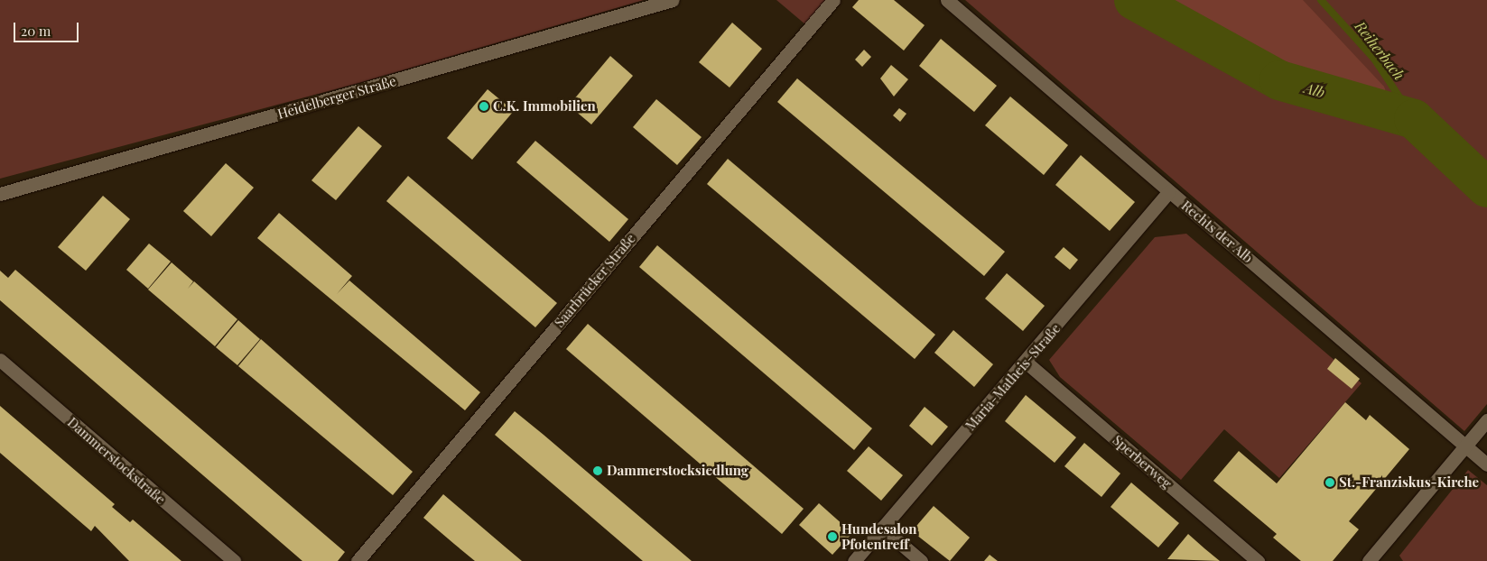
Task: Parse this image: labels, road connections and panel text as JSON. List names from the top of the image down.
{
  "streets": {
    "street": [
      "Heidelberger Straße",
      "Rechts der Alb",
      "Saarbrücker Straße",
      "Maria-Matheis-Straße",
      "Dammerstockstraße",
      "Sperberweg"
    ]
  },
  "crossings": [
    ["Rechts der Alb", "Maria-Matheis-Straße"],
    ["Maria-Matheis-Straße", "Sperberweg"]
  ],
  "water": ["Reiherbach", "Alb"],
  "places": [
    "C.K. Immobilien",
    "Dammerstocksiedlung",
    "St.-Franziskus-Kirche",
    "Hundesalon Pfotentreff"
  ],
  "scale_bar": "20 m"
}
